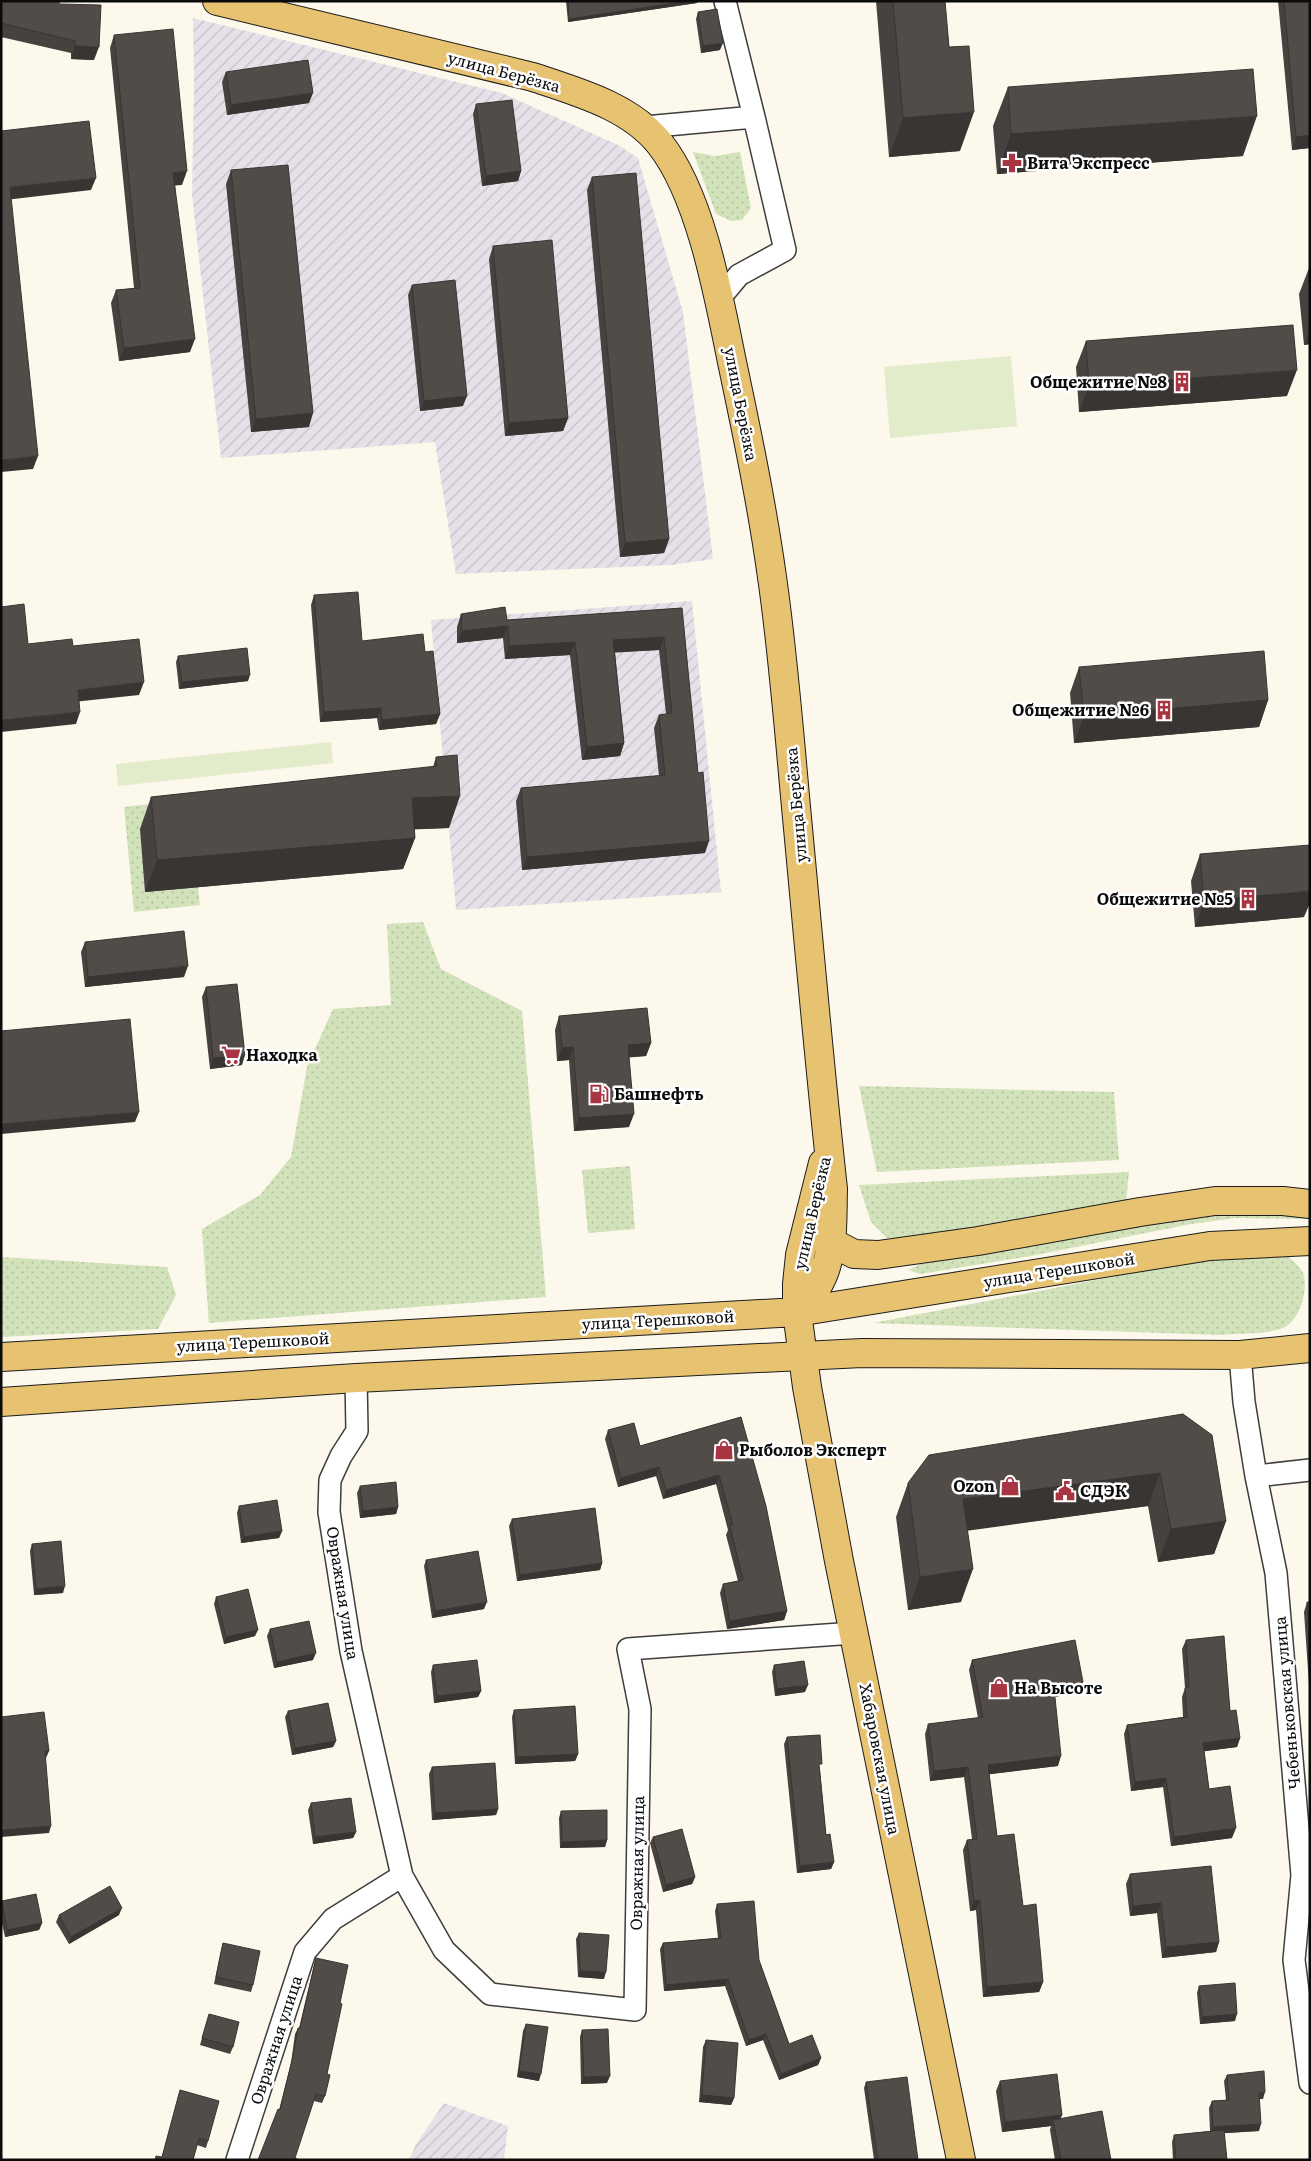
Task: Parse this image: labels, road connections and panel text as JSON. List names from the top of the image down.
{
  "streets": {
    "main road": ["улица Берёзка", "улица Терешковой", "Хабаровская улица"],
    "street": ["Овражная улица", "Чебеньковская улица"]
  },
  "crossings": [
    ["улица Берёзка", "улица Терешковой"],
    ["улица Берёзка", "Хабаровская улица"],
    ["Овражная улица", "Хабаровская улица"]
  ],
  "places": {
    "pharmacy": ["Вита Экспресс"],
    "building": ["Общежитие №8", "Общежитие №6", "Общежитие №5"],
    "supermarket": ["Находка"],
    "fuel station": ["Башнефть"],
    "shop": ["Рыболов Эксперт", "Ozon", "На Высоте"],
    "public building": ["СДЭК"]
  }
}
